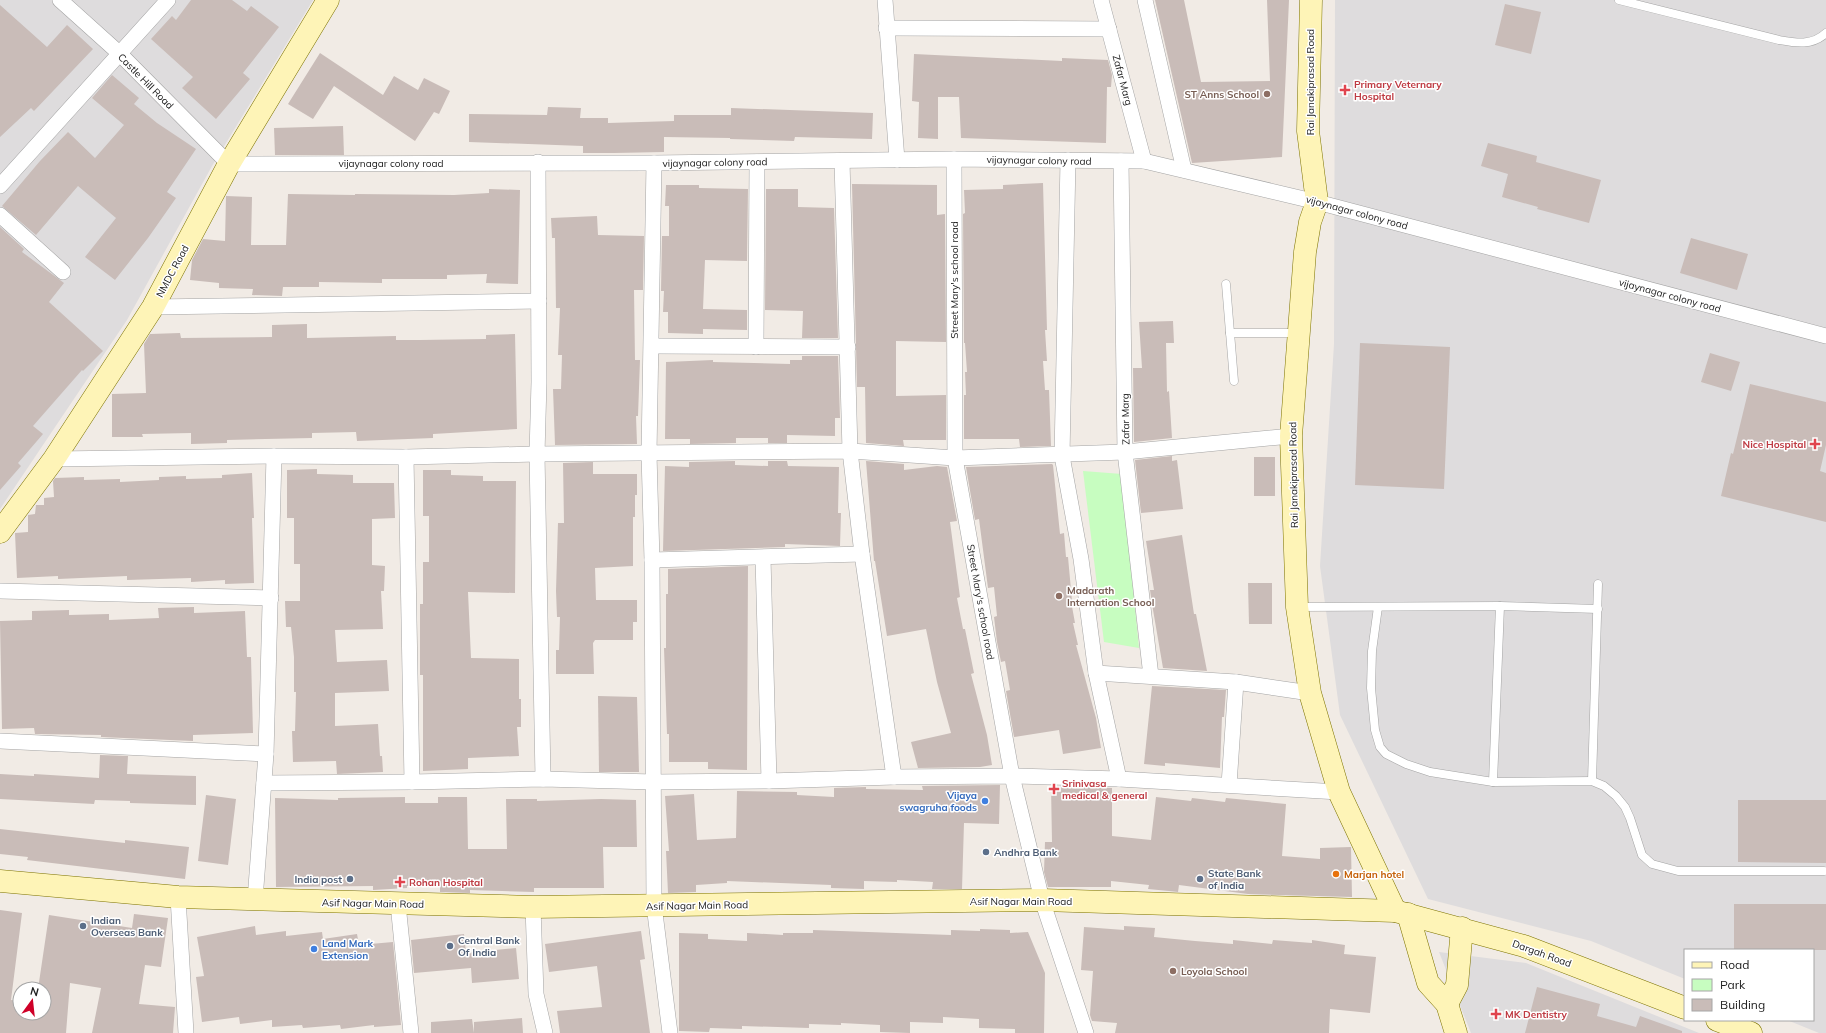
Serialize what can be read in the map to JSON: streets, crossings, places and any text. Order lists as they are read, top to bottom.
{
  "streets": {
    "street": [
      "Zafar Marg",
      "Castle Hill Road",
      "Rai Janakiprasad Road",
      "vijaynagar colony road",
      "NMDC Road",
      "Street Mary's school road",
      "Asif Nagar Main Road",
      "Dargah Road"
    ]
  },
  "crossings": [
    ["Zafar Marg", "vijaynagar colony road"],
    ["Castle Hill Road", "vijaynagar colony road"],
    ["Castle Hill Road", "NMDC Road"],
    ["Rai Janakiprasad Road", "vijaynagar colony road"],
    ["Rai Janakiprasad Road", "Asif Nagar Main Road"],
    ["Rai Janakiprasad Road", "Dargah Road"],
    ["vijaynagar colony road", "NMDC Road"],
    ["vijaynagar colony road", "Street Mary's school road"],
    ["Street Mary's school road", "Asif Nagar Main Road"],
    ["Asif Nagar Main Road", "Dargah Road"]
  ],
  "places": {
    "health": [
      "Primary Veternary Hospital",
      "Nice Hospital",
      "Srinivasa medical & general",
      "Rohan Hospital",
      "MK Dentistry"
    ],
    "other": [
      "ST Anns School",
      "Madarath Internation School",
      "Vijaya swagruha foods",
      "Andhra Bank",
      "Marjan hotel",
      "India post",
      "State Bank of India",
      "Indian Overseas Bank",
      "Central Bank Of India",
      "Land Mark Extension",
      "Loyola School"
    ]
  },
  "legend": ["Road", "Park", "Building"],
  "north": "top"
}
